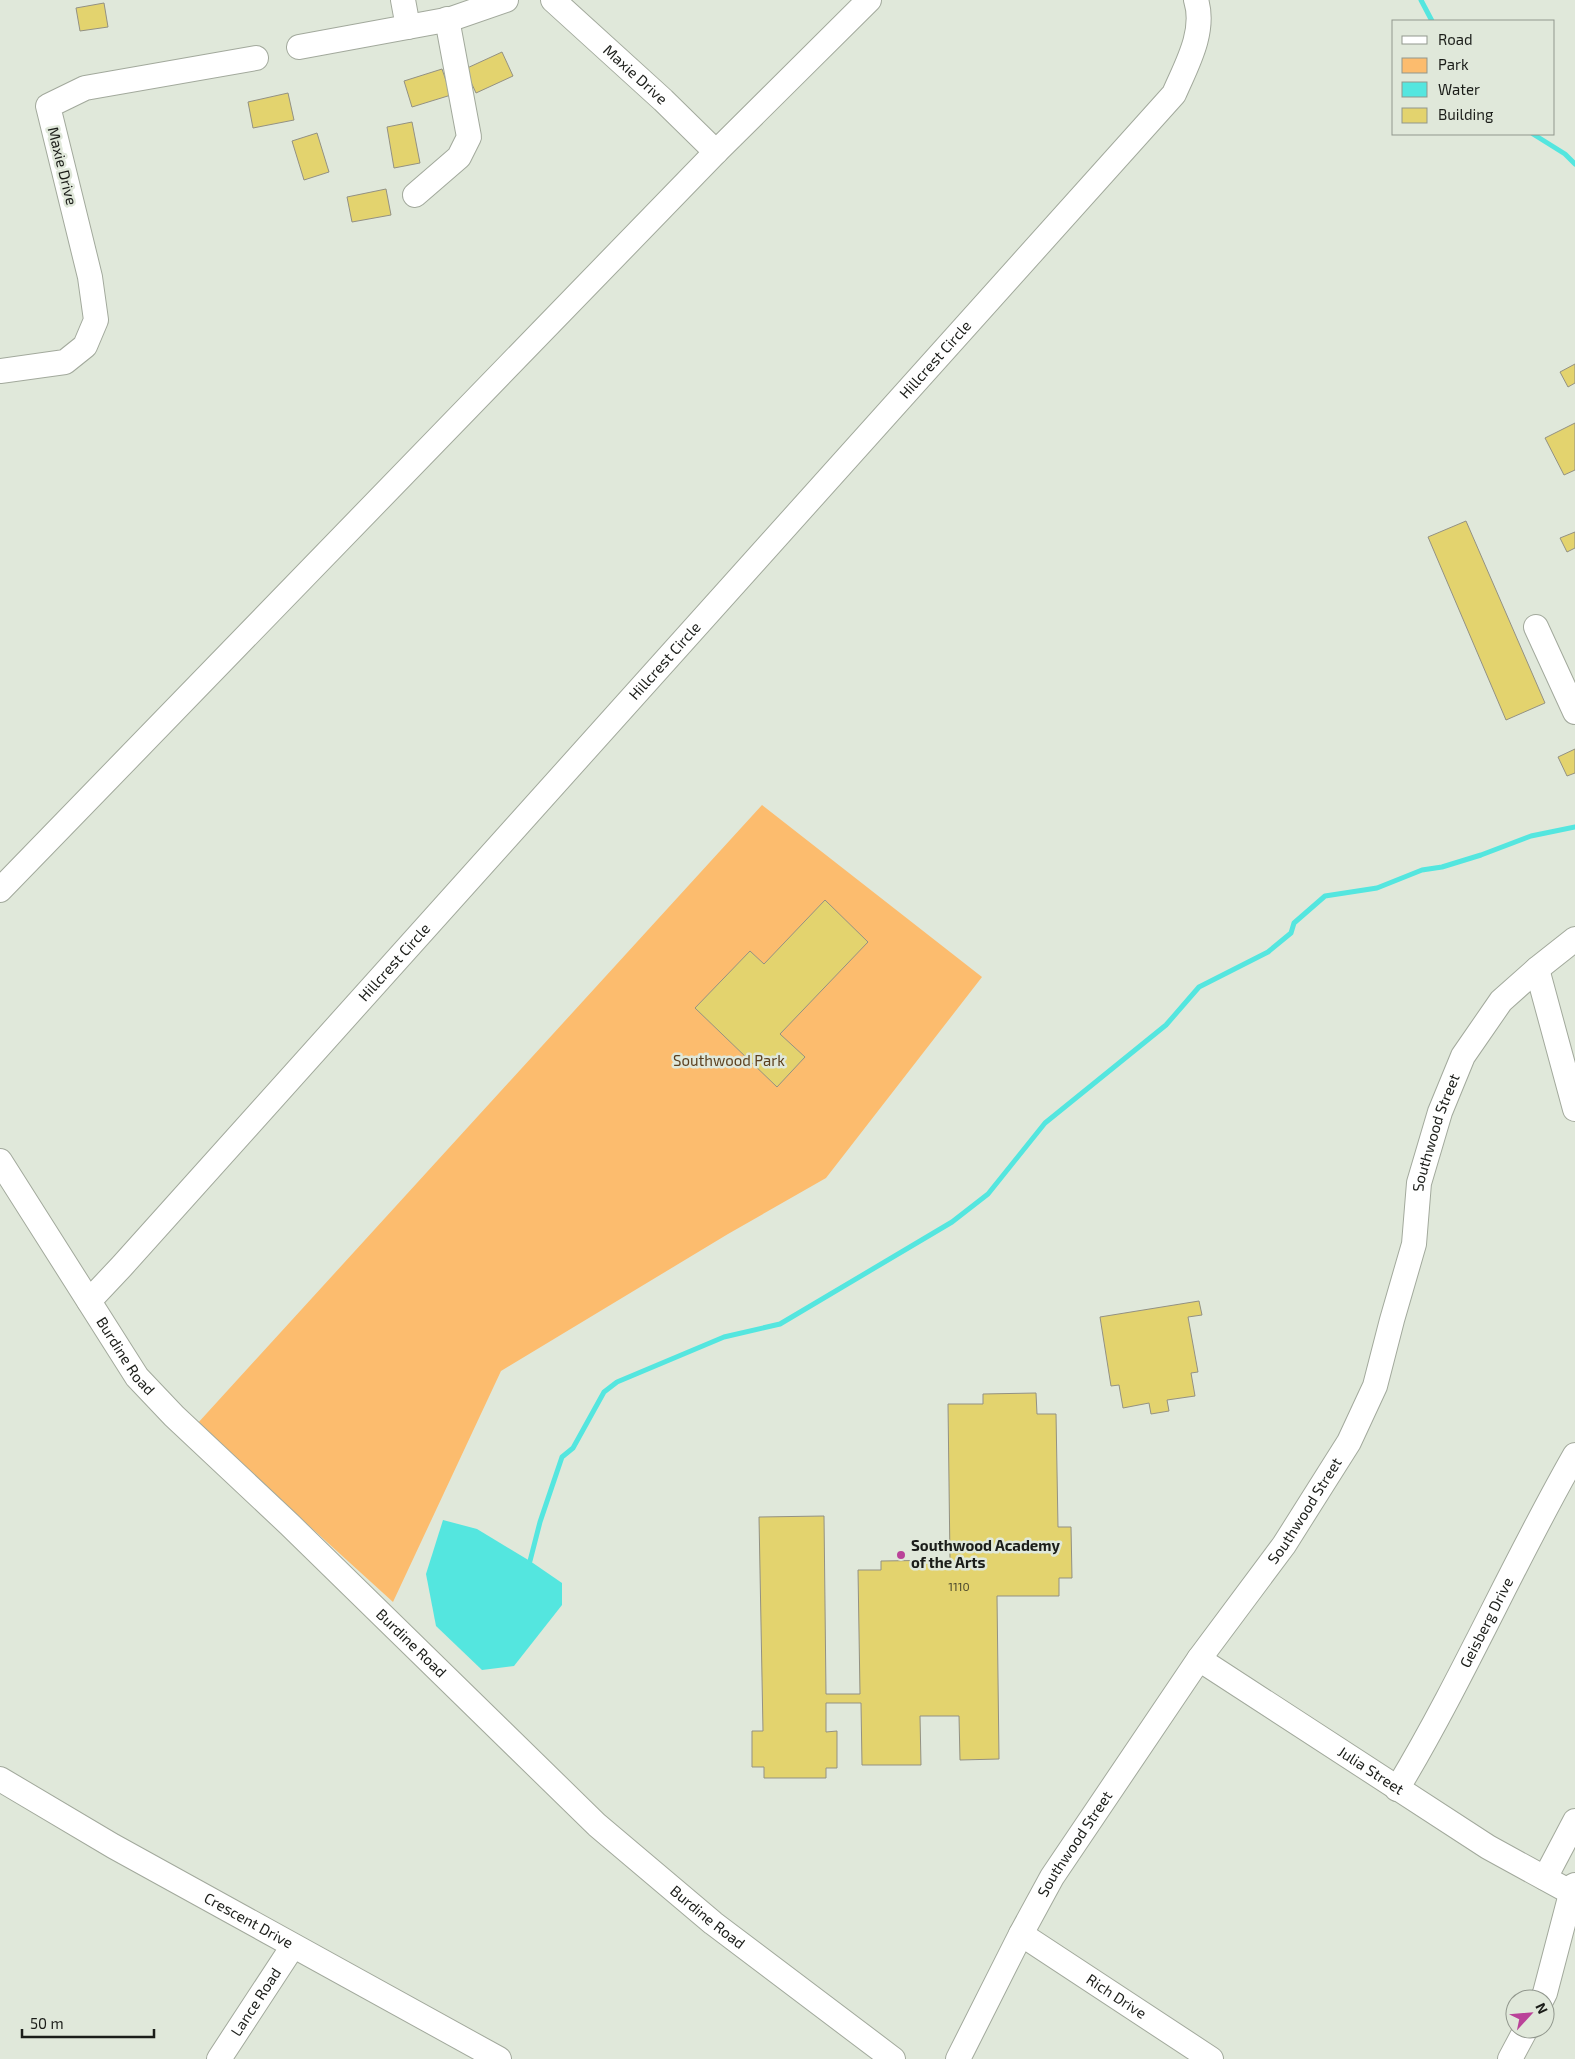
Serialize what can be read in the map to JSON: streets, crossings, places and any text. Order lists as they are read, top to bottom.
{
  "streets": {
    "street": [
      "Maxie Drive",
      "Hillcrest Circle",
      "Southwood Street",
      "Burdine Road",
      "Geisberg Drive",
      "Julia Street",
      "Crescent Drive",
      "Rich Drive",
      "Lance Road"
    ]
  },
  "crossings": [
    ["Hillcrest Circle", "Burdine Road"],
    ["Southwood Street", "Julia Street"],
    ["Southwood Street", "Rich Drive"],
    ["Geisberg Drive", "Julia Street"],
    ["Crescent Drive", "Lance Road"]
  ],
  "parks": ["Southwood Park"],
  "places": ["Southwood Academy of the Arts"],
  "house_numbers": ["1110"],
  "legend": [
    "Road",
    "Park",
    "Water",
    "Building"
  ],
  "scale_bar": "50 m",
  "north": "top right"
}
